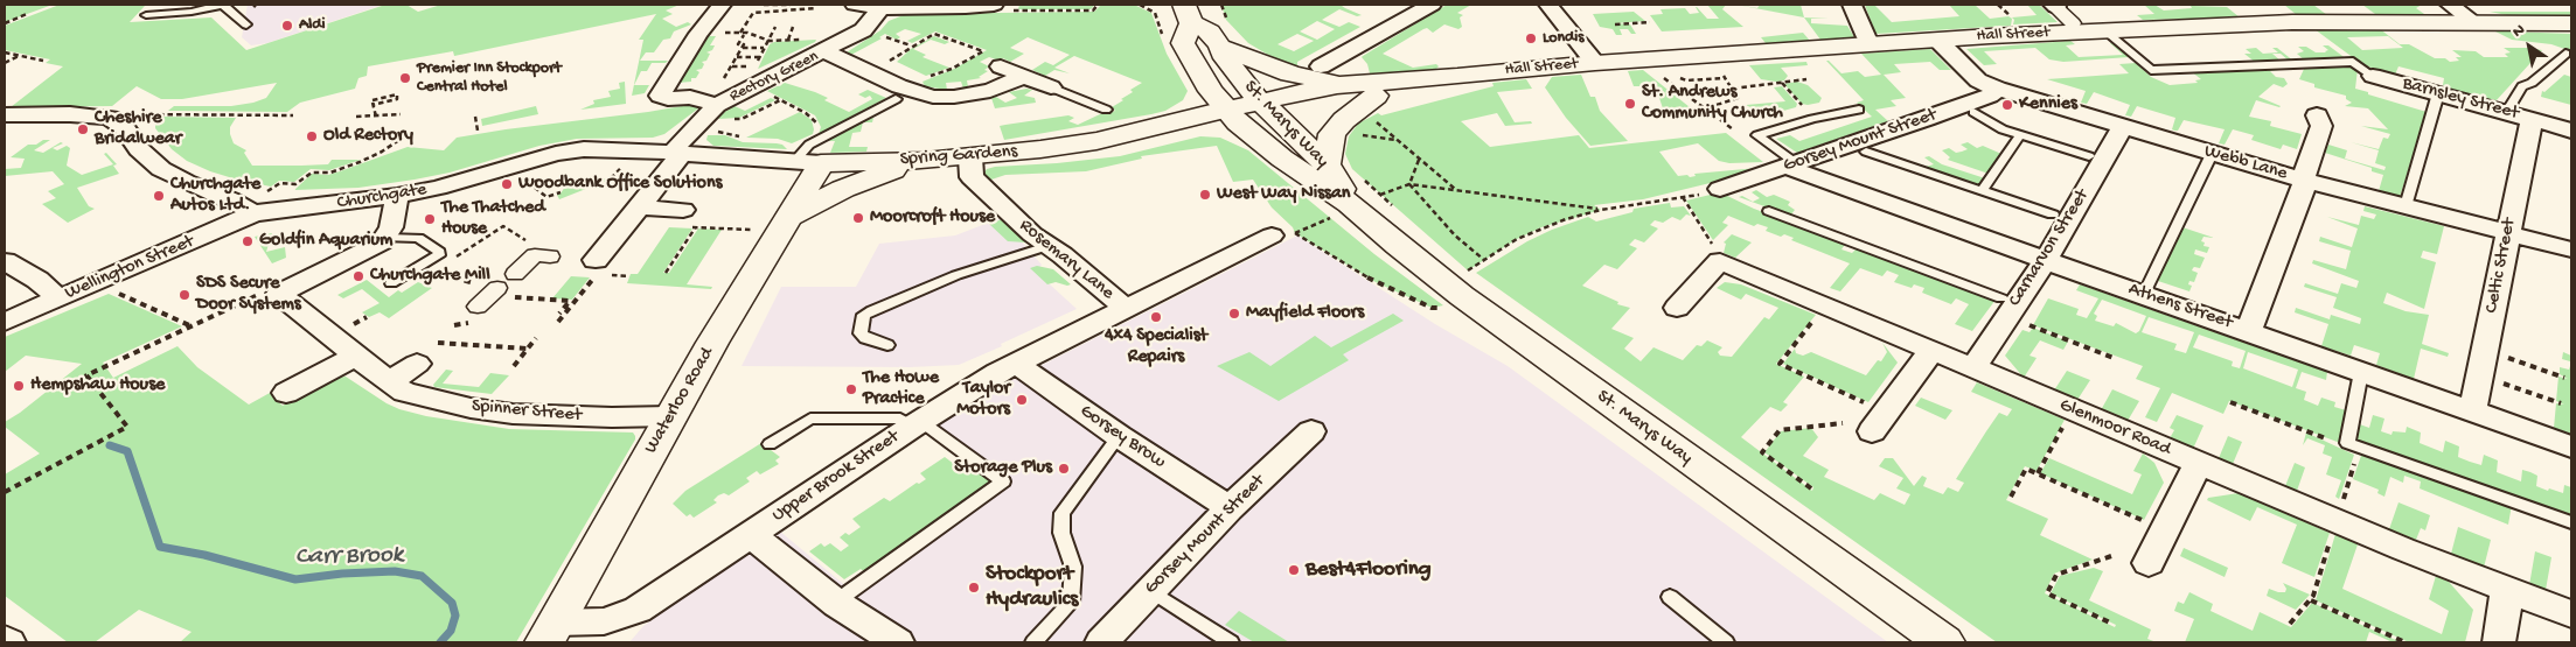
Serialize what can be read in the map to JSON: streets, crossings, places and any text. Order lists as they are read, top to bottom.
{
  "streets": {
    "main road": [
      "Hall Street",
      "St. Marys Way",
      "Spring Gardens",
      "Waterloo Road"
    ],
    "street": [
      "Rectory Green",
      "Barnsley Street",
      "Gorsey Mount Street",
      "Webb Lane",
      "Churchgate",
      "Carnarvon Street",
      "Rosemary Lane",
      "Celtic Street",
      "Wellington Street",
      "Athens Street",
      "Spinner Street",
      "Glenmoor Road",
      "Gorsey Brow",
      "Upper Brook Street"
    ]
  },
  "crossings": [
    ["Hall Street", "Barnsley Street"],
    ["Hall Street", "St. Marys Way"],
    ["Hall Street", "Spring Gardens"],
    ["Hall Street", "Webb Lane"],
    ["Rectory Green", "Churchgate"],
    ["Barnsley Street", "Celtic Street"],
    ["St. Marys Way", "Spring Gardens"],
    ["Gorsey Mount Street", "Webb Lane"],
    ["Gorsey Mount Street", "Athens Street"],
    ["Gorsey Mount Street", "Gorsey Brow"],
    ["Spring Gardens", "Churchgate"],
    ["Spring Gardens", "Rosemary Lane"],
    ["Spring Gardens", "Waterloo Road"],
    ["Webb Lane", "Carnarvon Street"],
    ["Webb Lane", "Celtic Street"],
    ["Churchgate", "Wellington Street"],
    ["Churchgate", "Waterloo Road"],
    ["Carnarvon Street", "Athens Street"],
    ["Carnarvon Street", "Glenmoor Road"],
    ["Rosemary Lane", "Upper Brook Street"],
    ["Celtic Street", "Athens Street"],
    ["Waterloo Road", "Spinner Street"],
    ["Waterloo Road", "Upper Brook Street"],
    ["Gorsey Brow", "Upper Brook Street"]
  ],
  "water": ["Carr Brook"],
  "places": [
    "Aldi",
    "Londis",
    "Premier Inn Stockport Central Hotel",
    "St. Andrews Community Church",
    "Kennies",
    "Cheshire Bridalwear",
    "Old Rectory",
    "Woodbank Office Solutions",
    "West Way Nissan",
    "Churchgate Autos Ltd.",
    "Moorcroft House",
    "The Thatched House",
    "Goldfin Aquarium",
    "Churchgate Mill",
    "SDS Secure Door Systems",
    "Mayfield Floors",
    "4x4 Specialist Repairs",
    "Hempshaw House",
    "The Howe Practice",
    "Taylor Motors",
    "Storage Plus",
    "Best4Flooring",
    "Stockport Hydraulics"
  ],
  "north": "top left"
}
